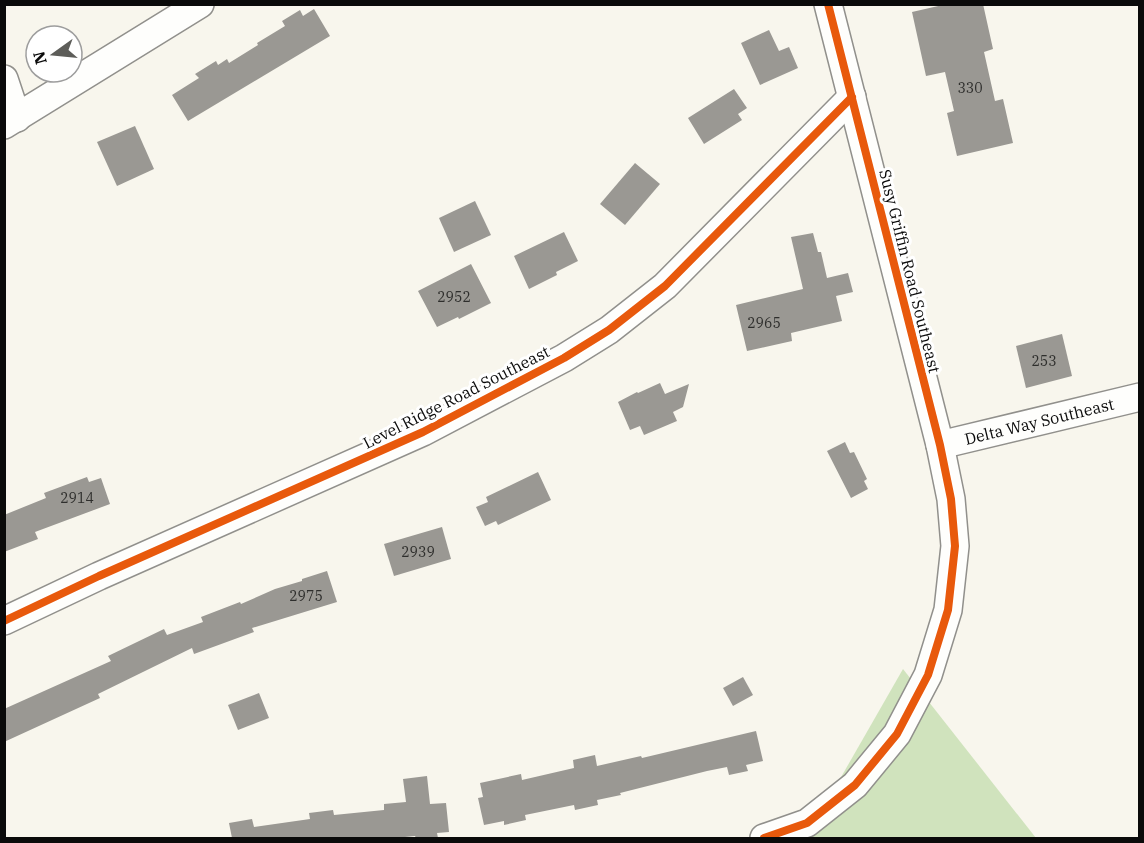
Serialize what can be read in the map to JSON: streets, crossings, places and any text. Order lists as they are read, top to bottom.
{
  "streets": {
    "street": ["Susy Griffin Road Southeast", "Level Ridge Road Southeast", "Delta Way Southeast"]
  },
  "crossings": [
    ["Susy Griffin Road Southeast", "Level Ridge Road Southeast"],
    ["Susy Griffin Road Southeast", "Delta Way Southeast"]
  ],
  "house_numbers": [
    "330",
    "2952",
    "2965",
    "253",
    "2914",
    "2939",
    "2975"
  ],
  "north": "left"
}
